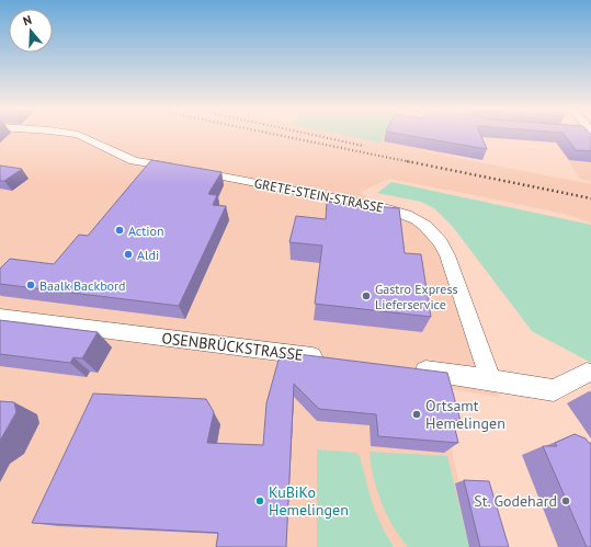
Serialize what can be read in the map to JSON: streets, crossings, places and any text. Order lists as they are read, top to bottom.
{
  "streets": {
    "street": ["GRETE-STEIN-STRASSE", "OSENBRÜCKSTRASSE"]
  },
  "places": [
    "Action",
    "Aldi",
    "Baalk Backbord",
    "Gastro Express Lieferservice",
    "Ortsamt Hemelingen",
    "KuBiKo Hemelingen",
    "St. Godehard"
  ],
  "north": "top"
}
